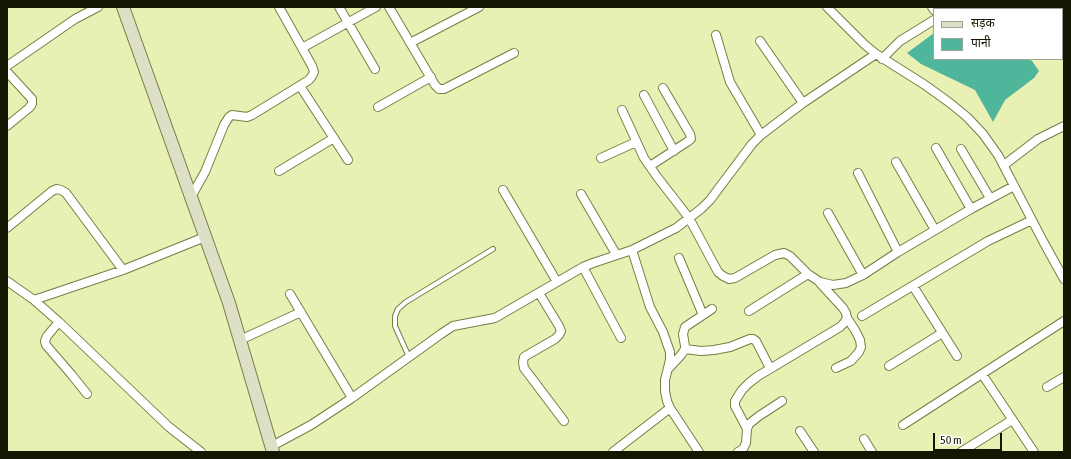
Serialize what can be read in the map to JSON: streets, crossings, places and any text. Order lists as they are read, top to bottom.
{
  "legend": ["सड़क", "पानी"],
  "scale_bar": "50 m"
}
